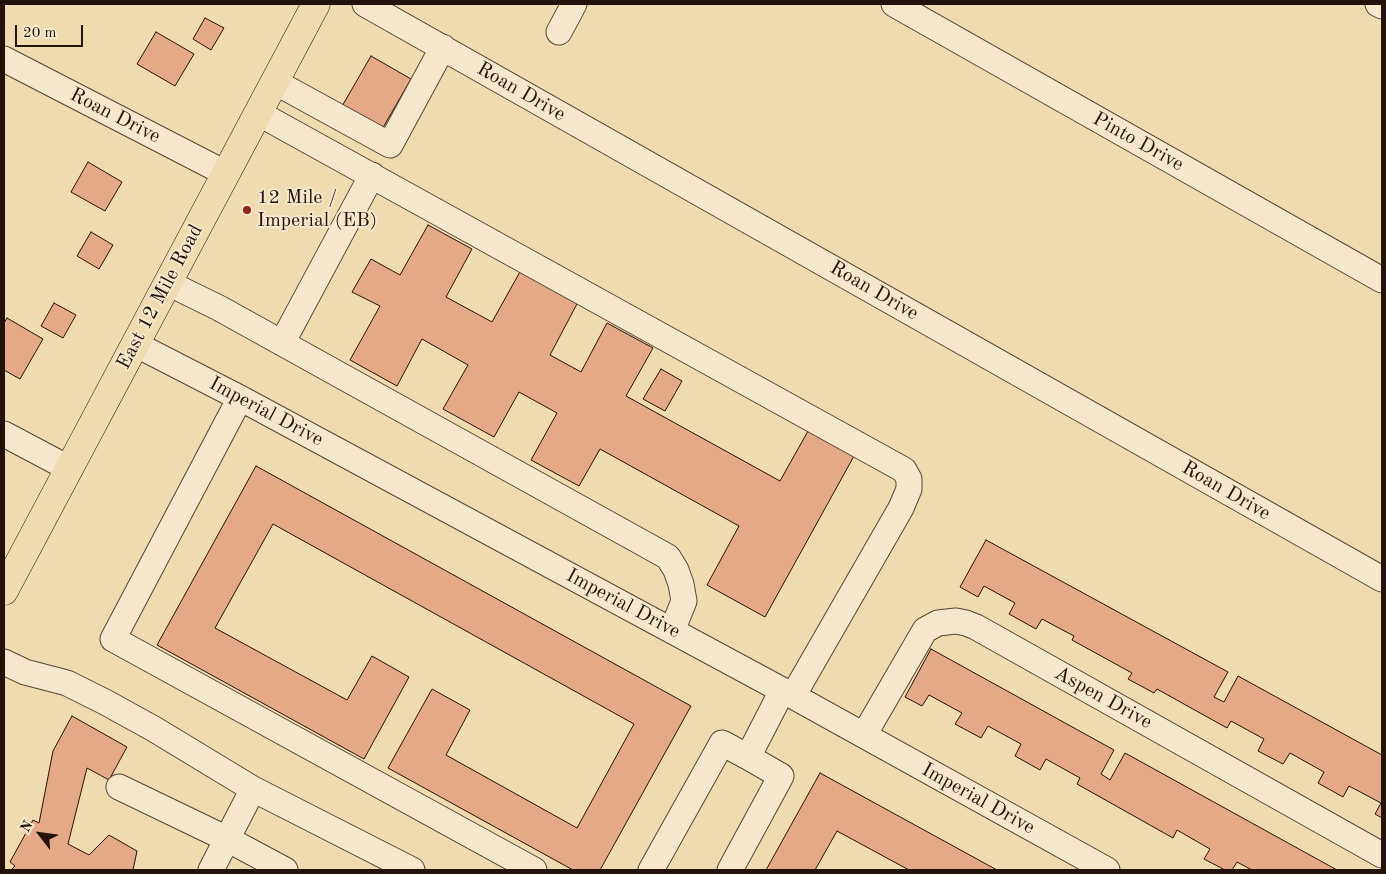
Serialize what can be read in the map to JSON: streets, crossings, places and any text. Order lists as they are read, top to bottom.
{
  "streets": {
    "main road": ["East 12 Mile Road"],
    "street": [
      "Roan Drive",
      "Pinto Drive",
      "Imperial Drive",
      "Aspen Drive"
    ]
  },
  "crossings": [
    ["Roan Drive", "East 12 Mile Road"],
    ["East 12 Mile Road", "Imperial Drive"],
    ["Imperial Drive", "Aspen Drive"]
  ],
  "places": ["12 Mile / Imperial (EB)"],
  "scale_bar": "20 m",
  "north": "top left"
}
